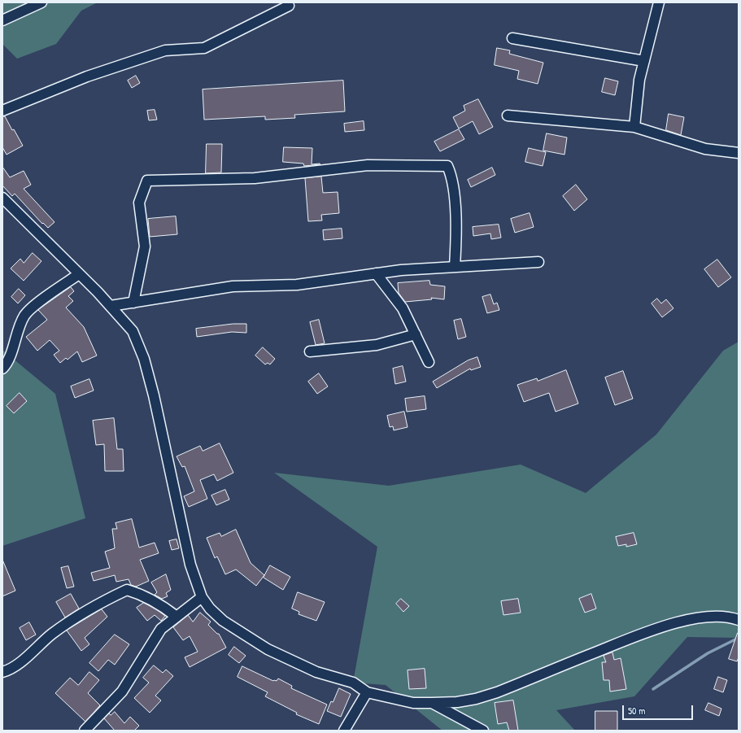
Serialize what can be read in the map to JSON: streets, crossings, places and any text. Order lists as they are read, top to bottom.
{
  "scale_bar": "50 m"
}
